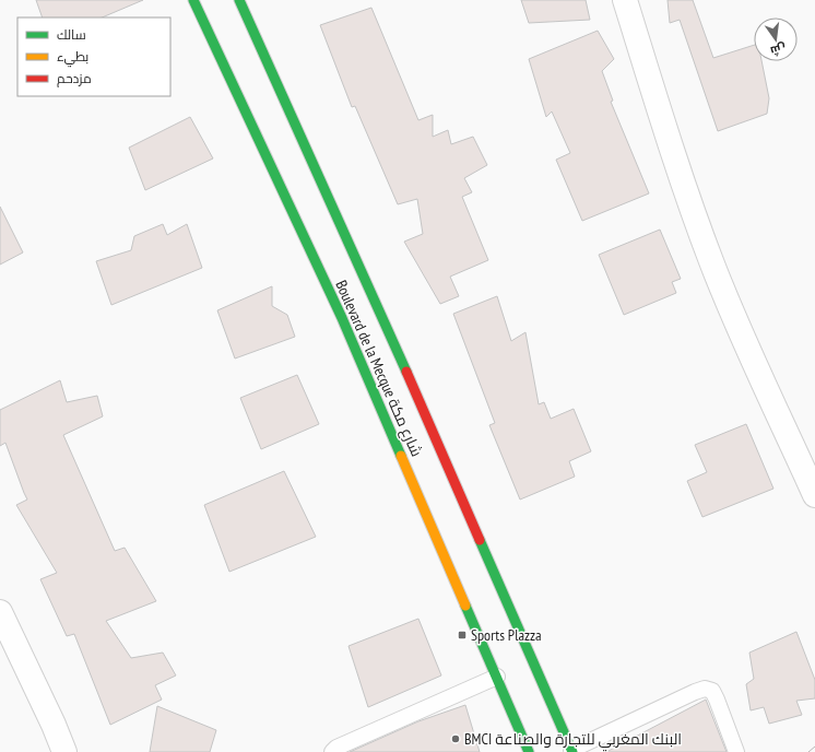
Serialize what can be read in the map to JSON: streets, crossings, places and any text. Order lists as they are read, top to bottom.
{
  "streets": {
    "main road": ["Boulevard de la Mecque شارع مكة"]
  },
  "places": {
    "transit": ["Sports Plazza"],
    "other": ["BMCI البنك المغربي للتجارة والصناعة"]
  },
  "legend": ["سالك", "بطيء", "مزدحم"],
  "north": "bottom"
}
